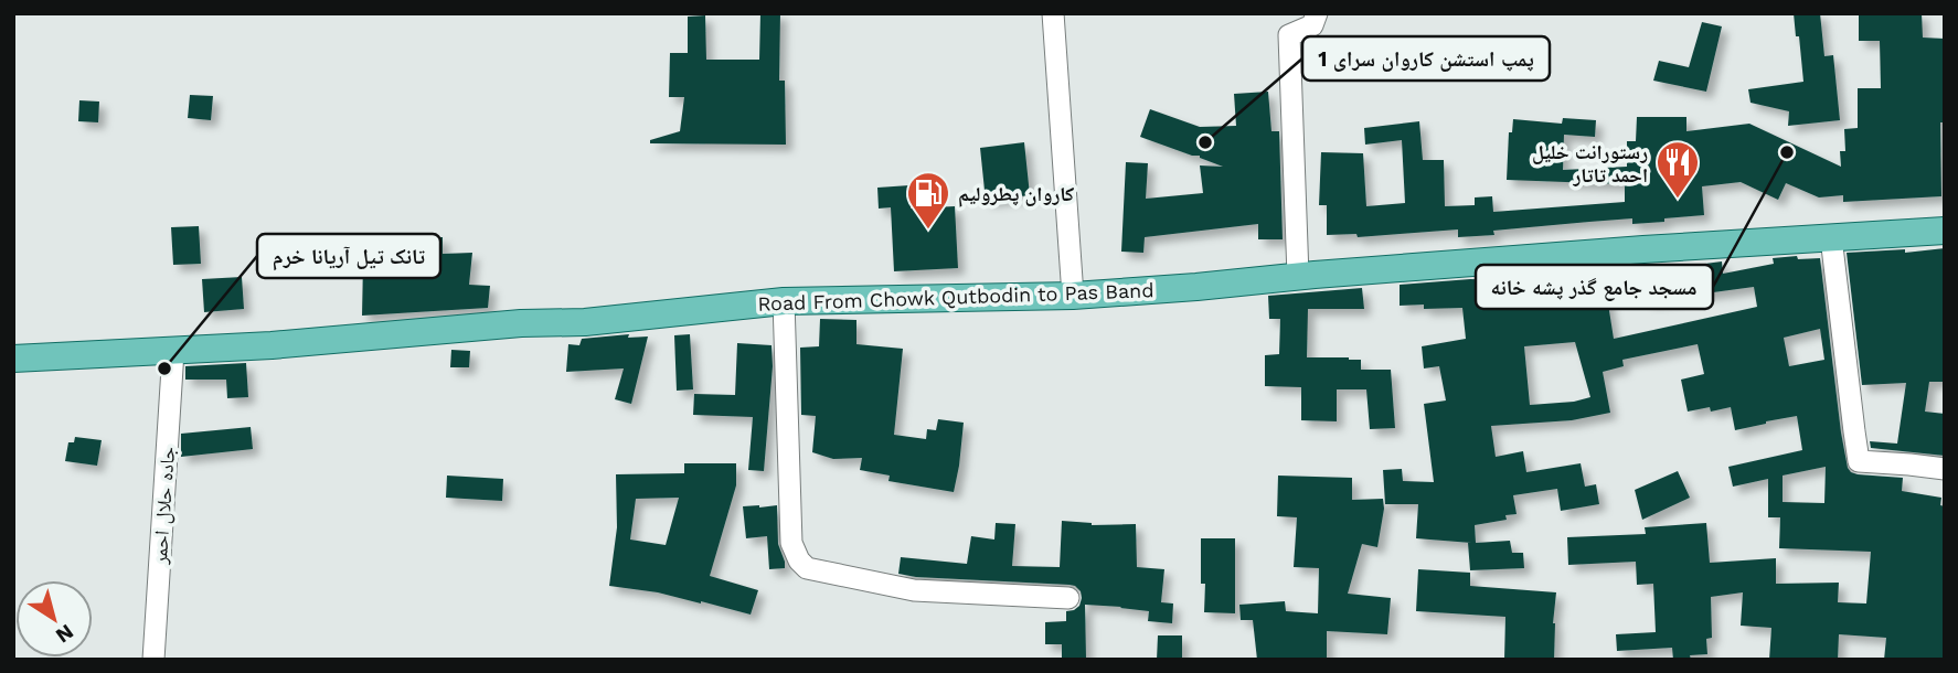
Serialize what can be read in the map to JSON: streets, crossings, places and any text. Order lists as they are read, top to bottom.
{
  "streets": {
    "main road": ["Road From Chowk Qutbodin to Pas Band"],
    "street": ["جاده حلال احمر"]
  },
  "crossings": [
    ["Road From Chowk Qutbodin to Pas Band", "جاده حلال احمر"]
  ],
  "places": {
    "other": ["پمپ استشن کاروان سرای 1", "مسجد جامع گذر پشه خانه", "تانک تیل آریانا خرم"],
    "restaurant": ["رستورانت خلیل احمد تاتار"],
    "fuel station": ["کاروان پطرولیم"]
  },
  "north": "bottom right"
}
